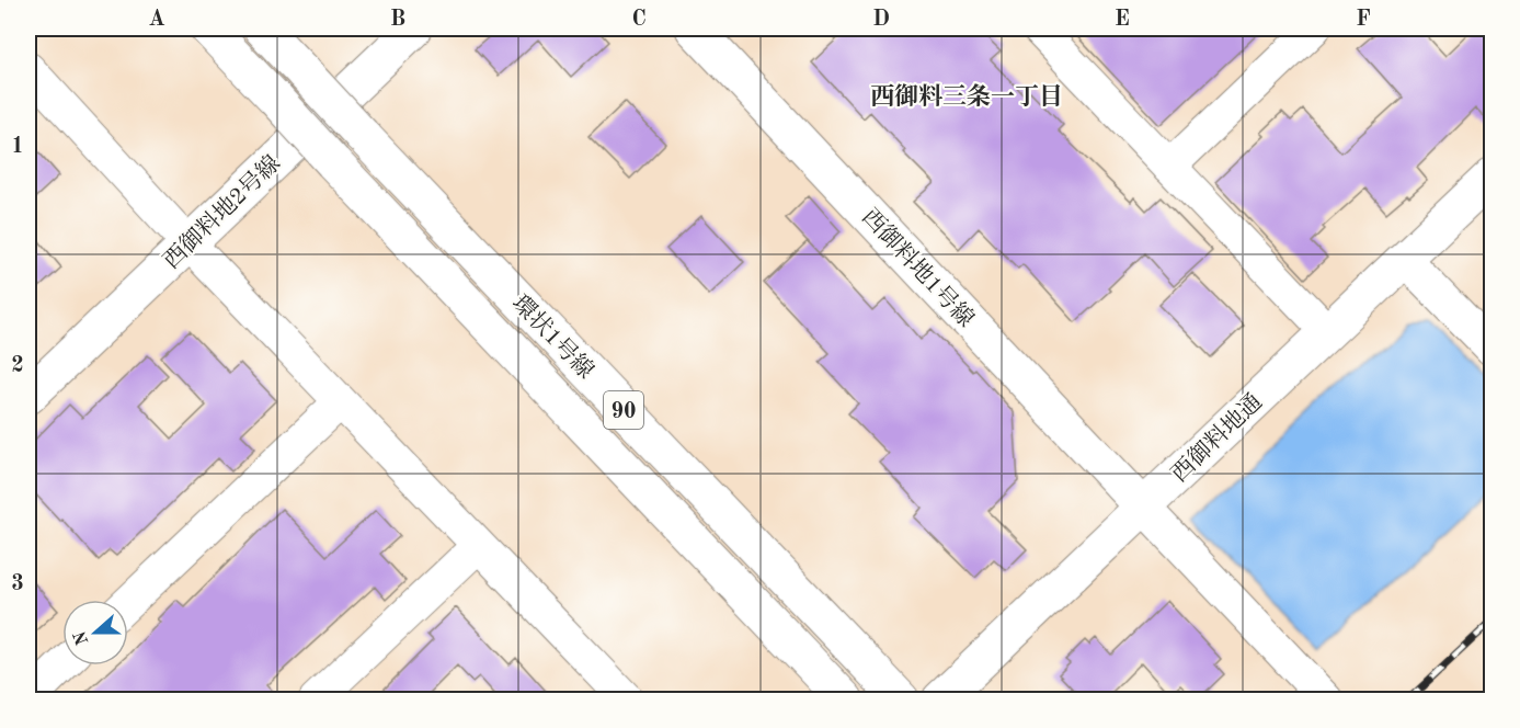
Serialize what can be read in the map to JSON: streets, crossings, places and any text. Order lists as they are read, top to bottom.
{
  "streets": {
    "street": [
      "西御料地2号線",
      "西御料地1号線",
      "環状1号線",
      "90",
      "西御料地通"
    ]
  },
  "crossings": [
    ["西御料地1号線", "西御料地通"]
  ],
  "districts": ["西御料三条一丁目"],
  "north": "left",
  "grid": {
    "columns": [
      "A",
      "B",
      "C",
      "D",
      "E",
      "F"
    ],
    "rows": ["1", "2", "3"]
  }
}
